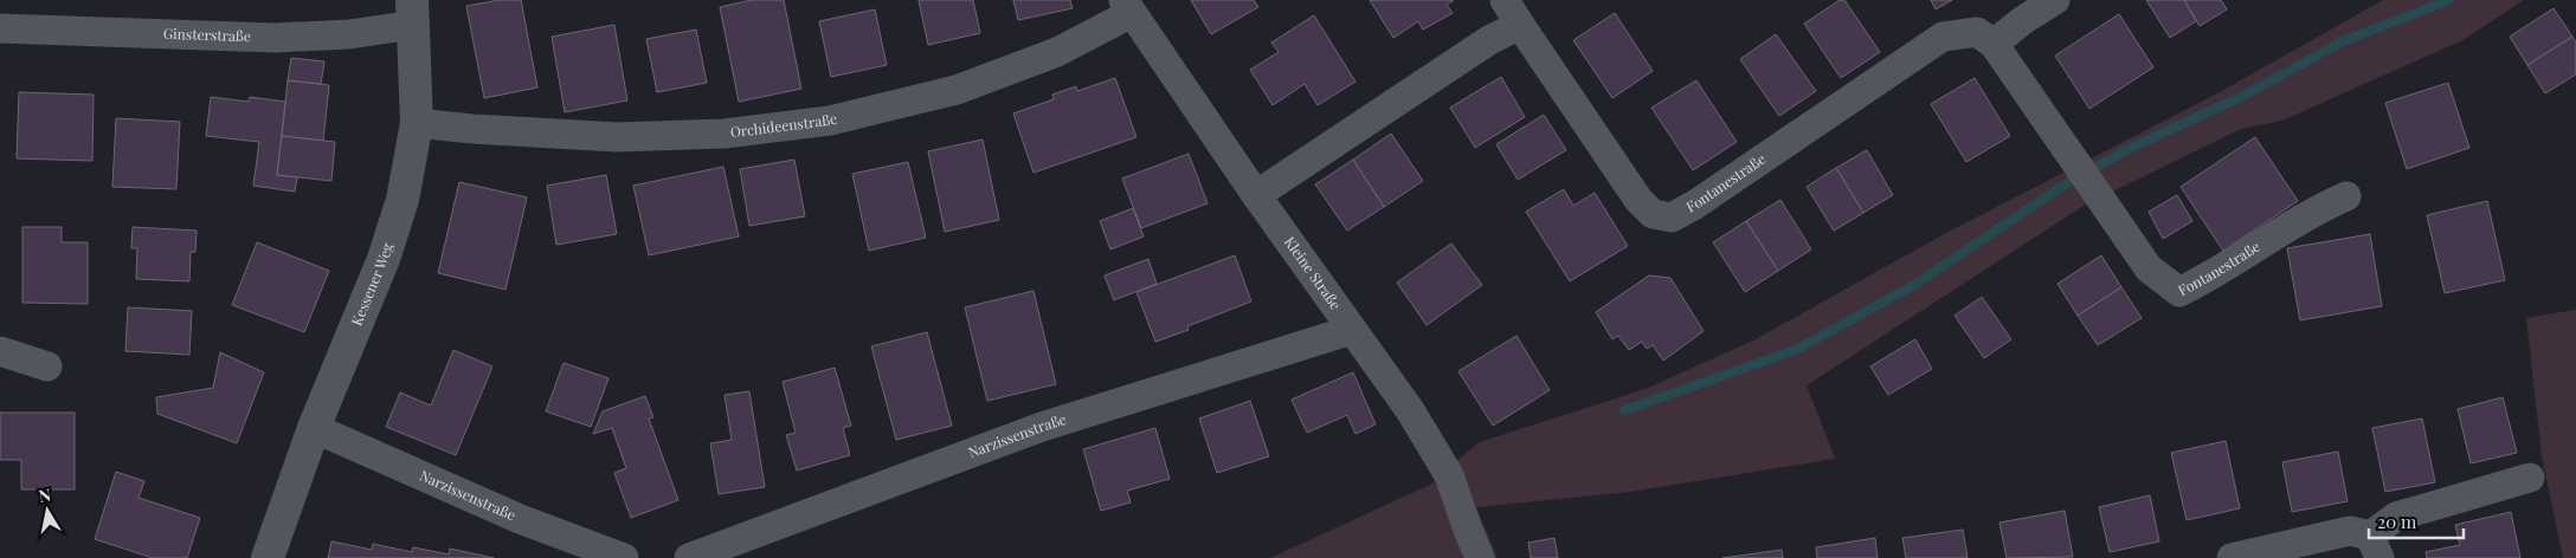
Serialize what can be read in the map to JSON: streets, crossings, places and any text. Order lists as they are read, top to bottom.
{
  "streets": {
    "street": [
      "Ginsterstraße",
      "Orchideenstraße",
      "Fontanestraße",
      "Kleine Straße",
      "Kessener Weg",
      "Narzissenstraße"
    ]
  },
  "crossings": [
    ["Ginsterstraße", "Kessener Weg"],
    ["Orchideenstraße", "Kleine Straße"],
    ["Orchideenstraße", "Kessener Weg"],
    ["Kleine Straße", "Narzissenstraße"],
    ["Kessener Weg", "Narzissenstraße"]
  ],
  "scale_bar": "20 m",
  "north": "top"
}
